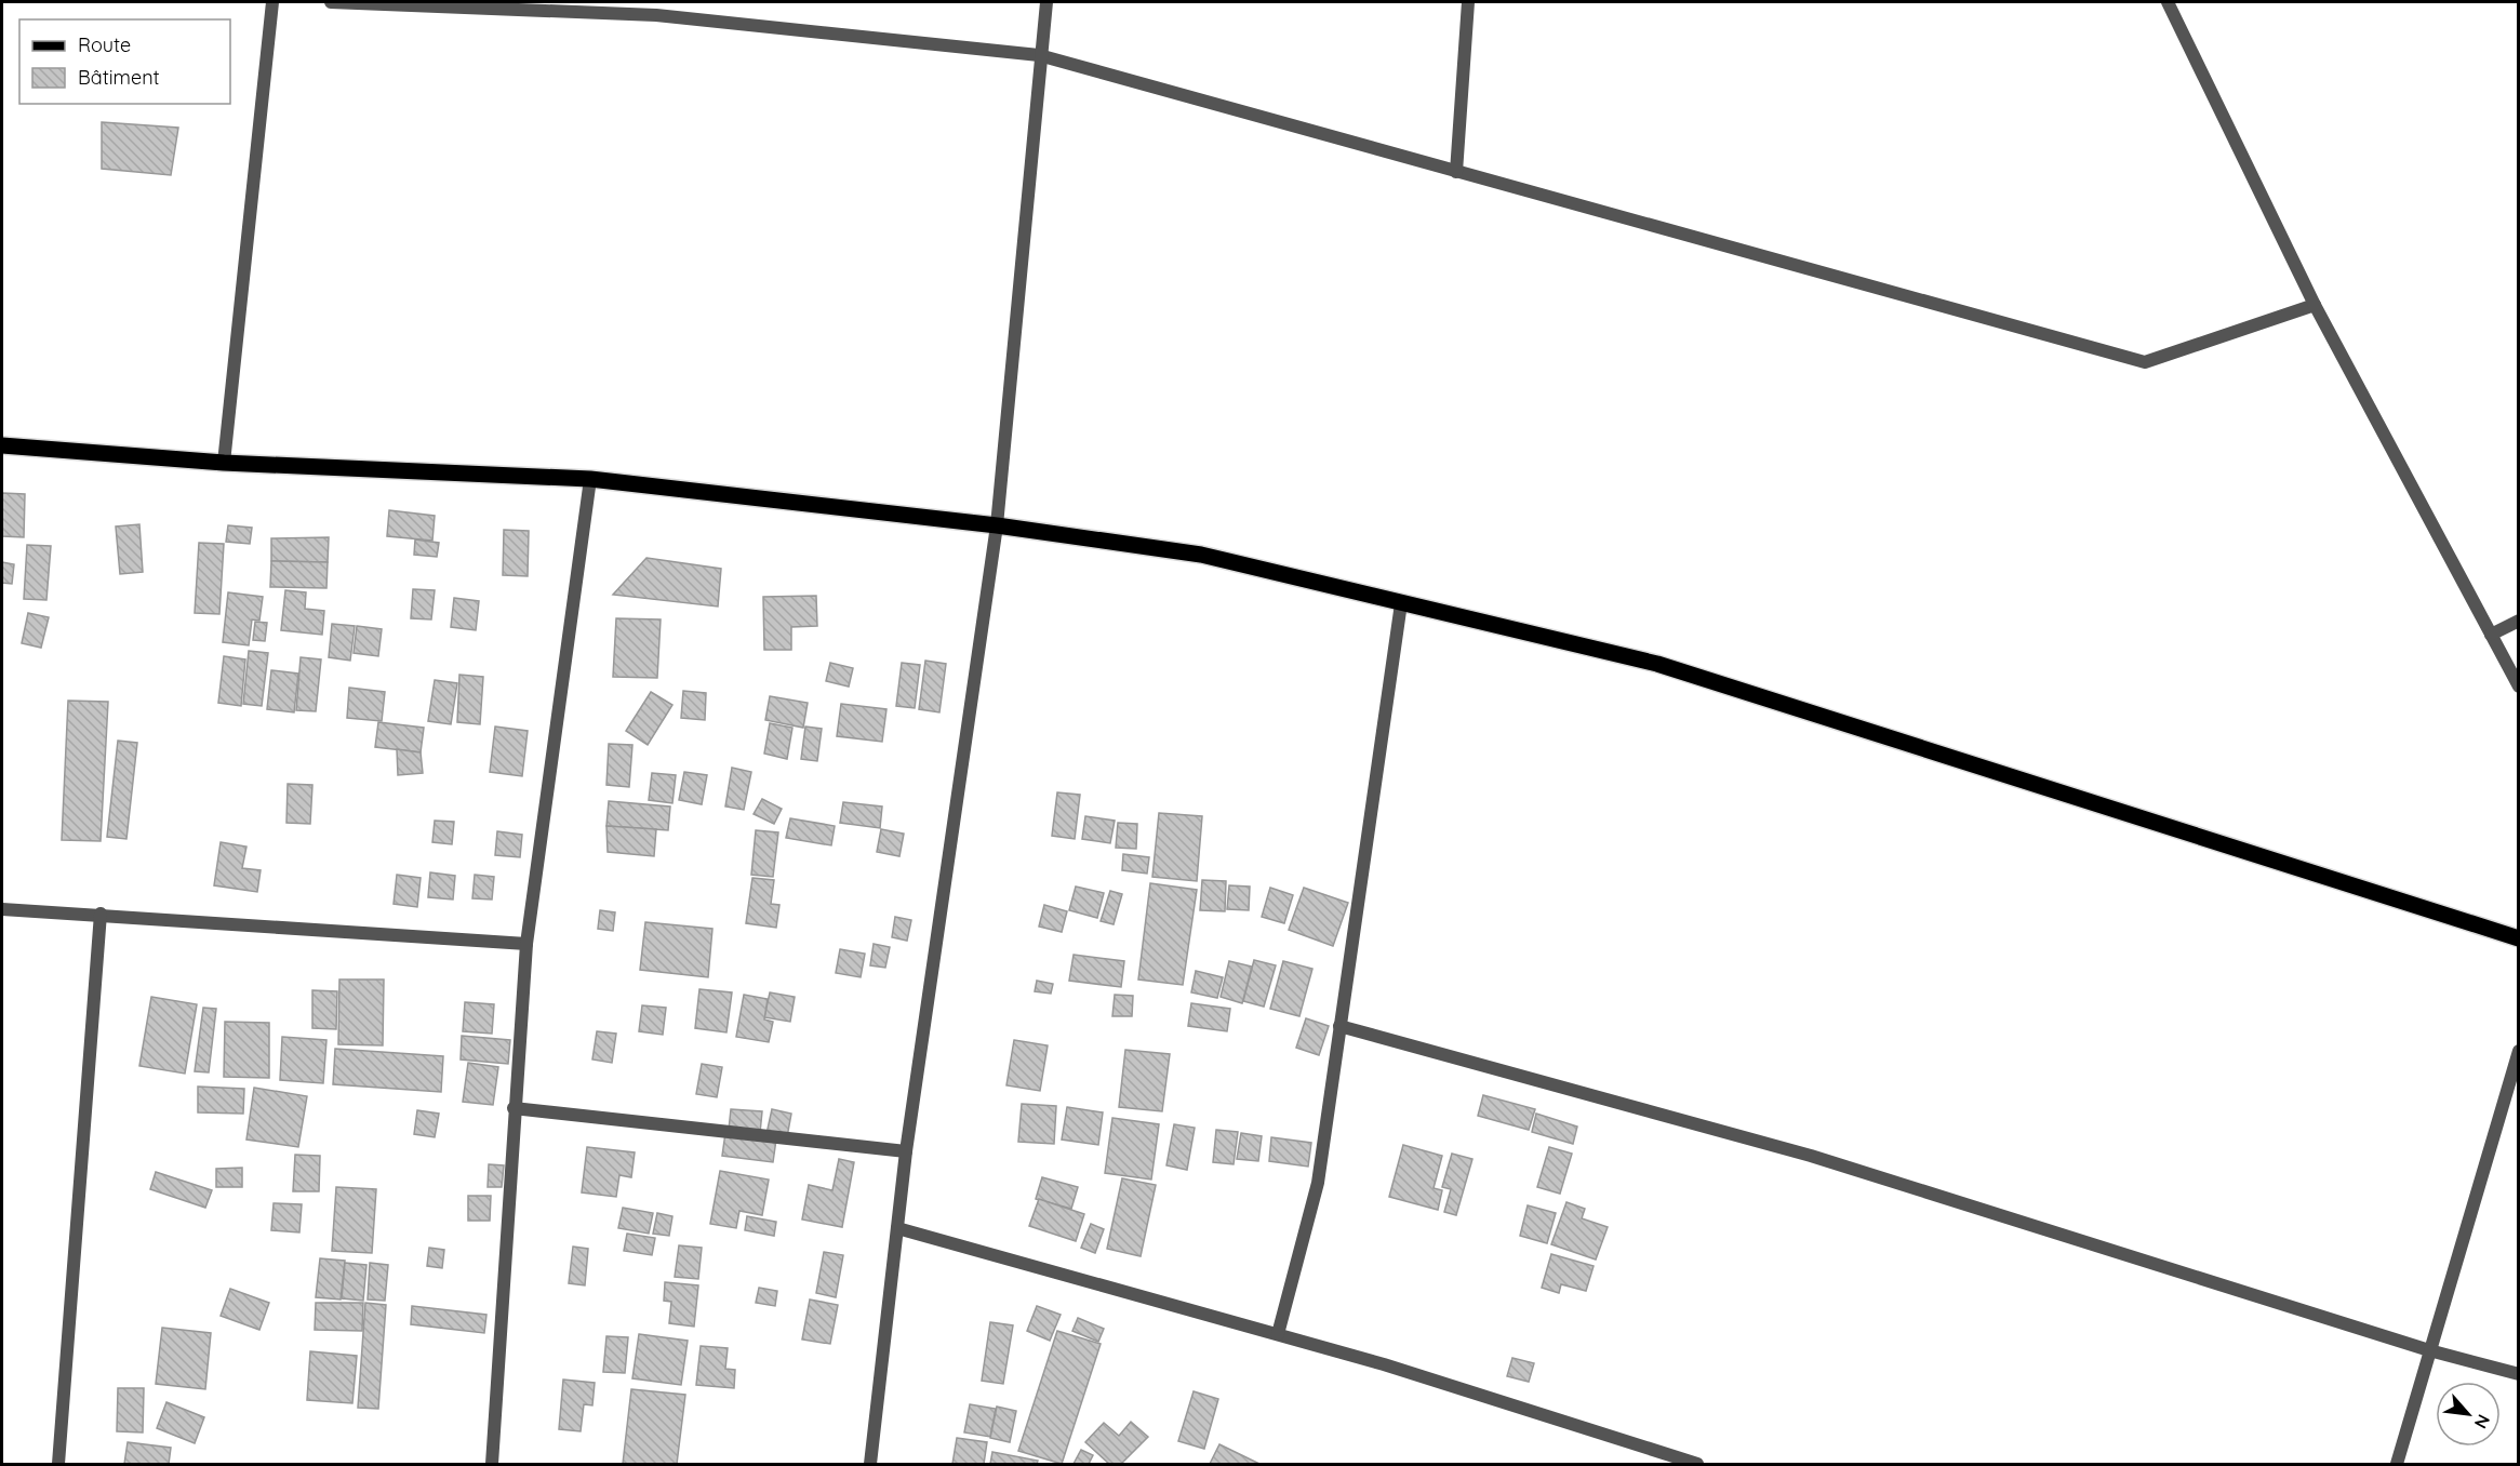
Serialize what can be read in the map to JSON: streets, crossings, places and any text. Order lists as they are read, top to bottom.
{
  "legend": ["Route", "Bâtiment"],
  "north": "bottom right"
}
